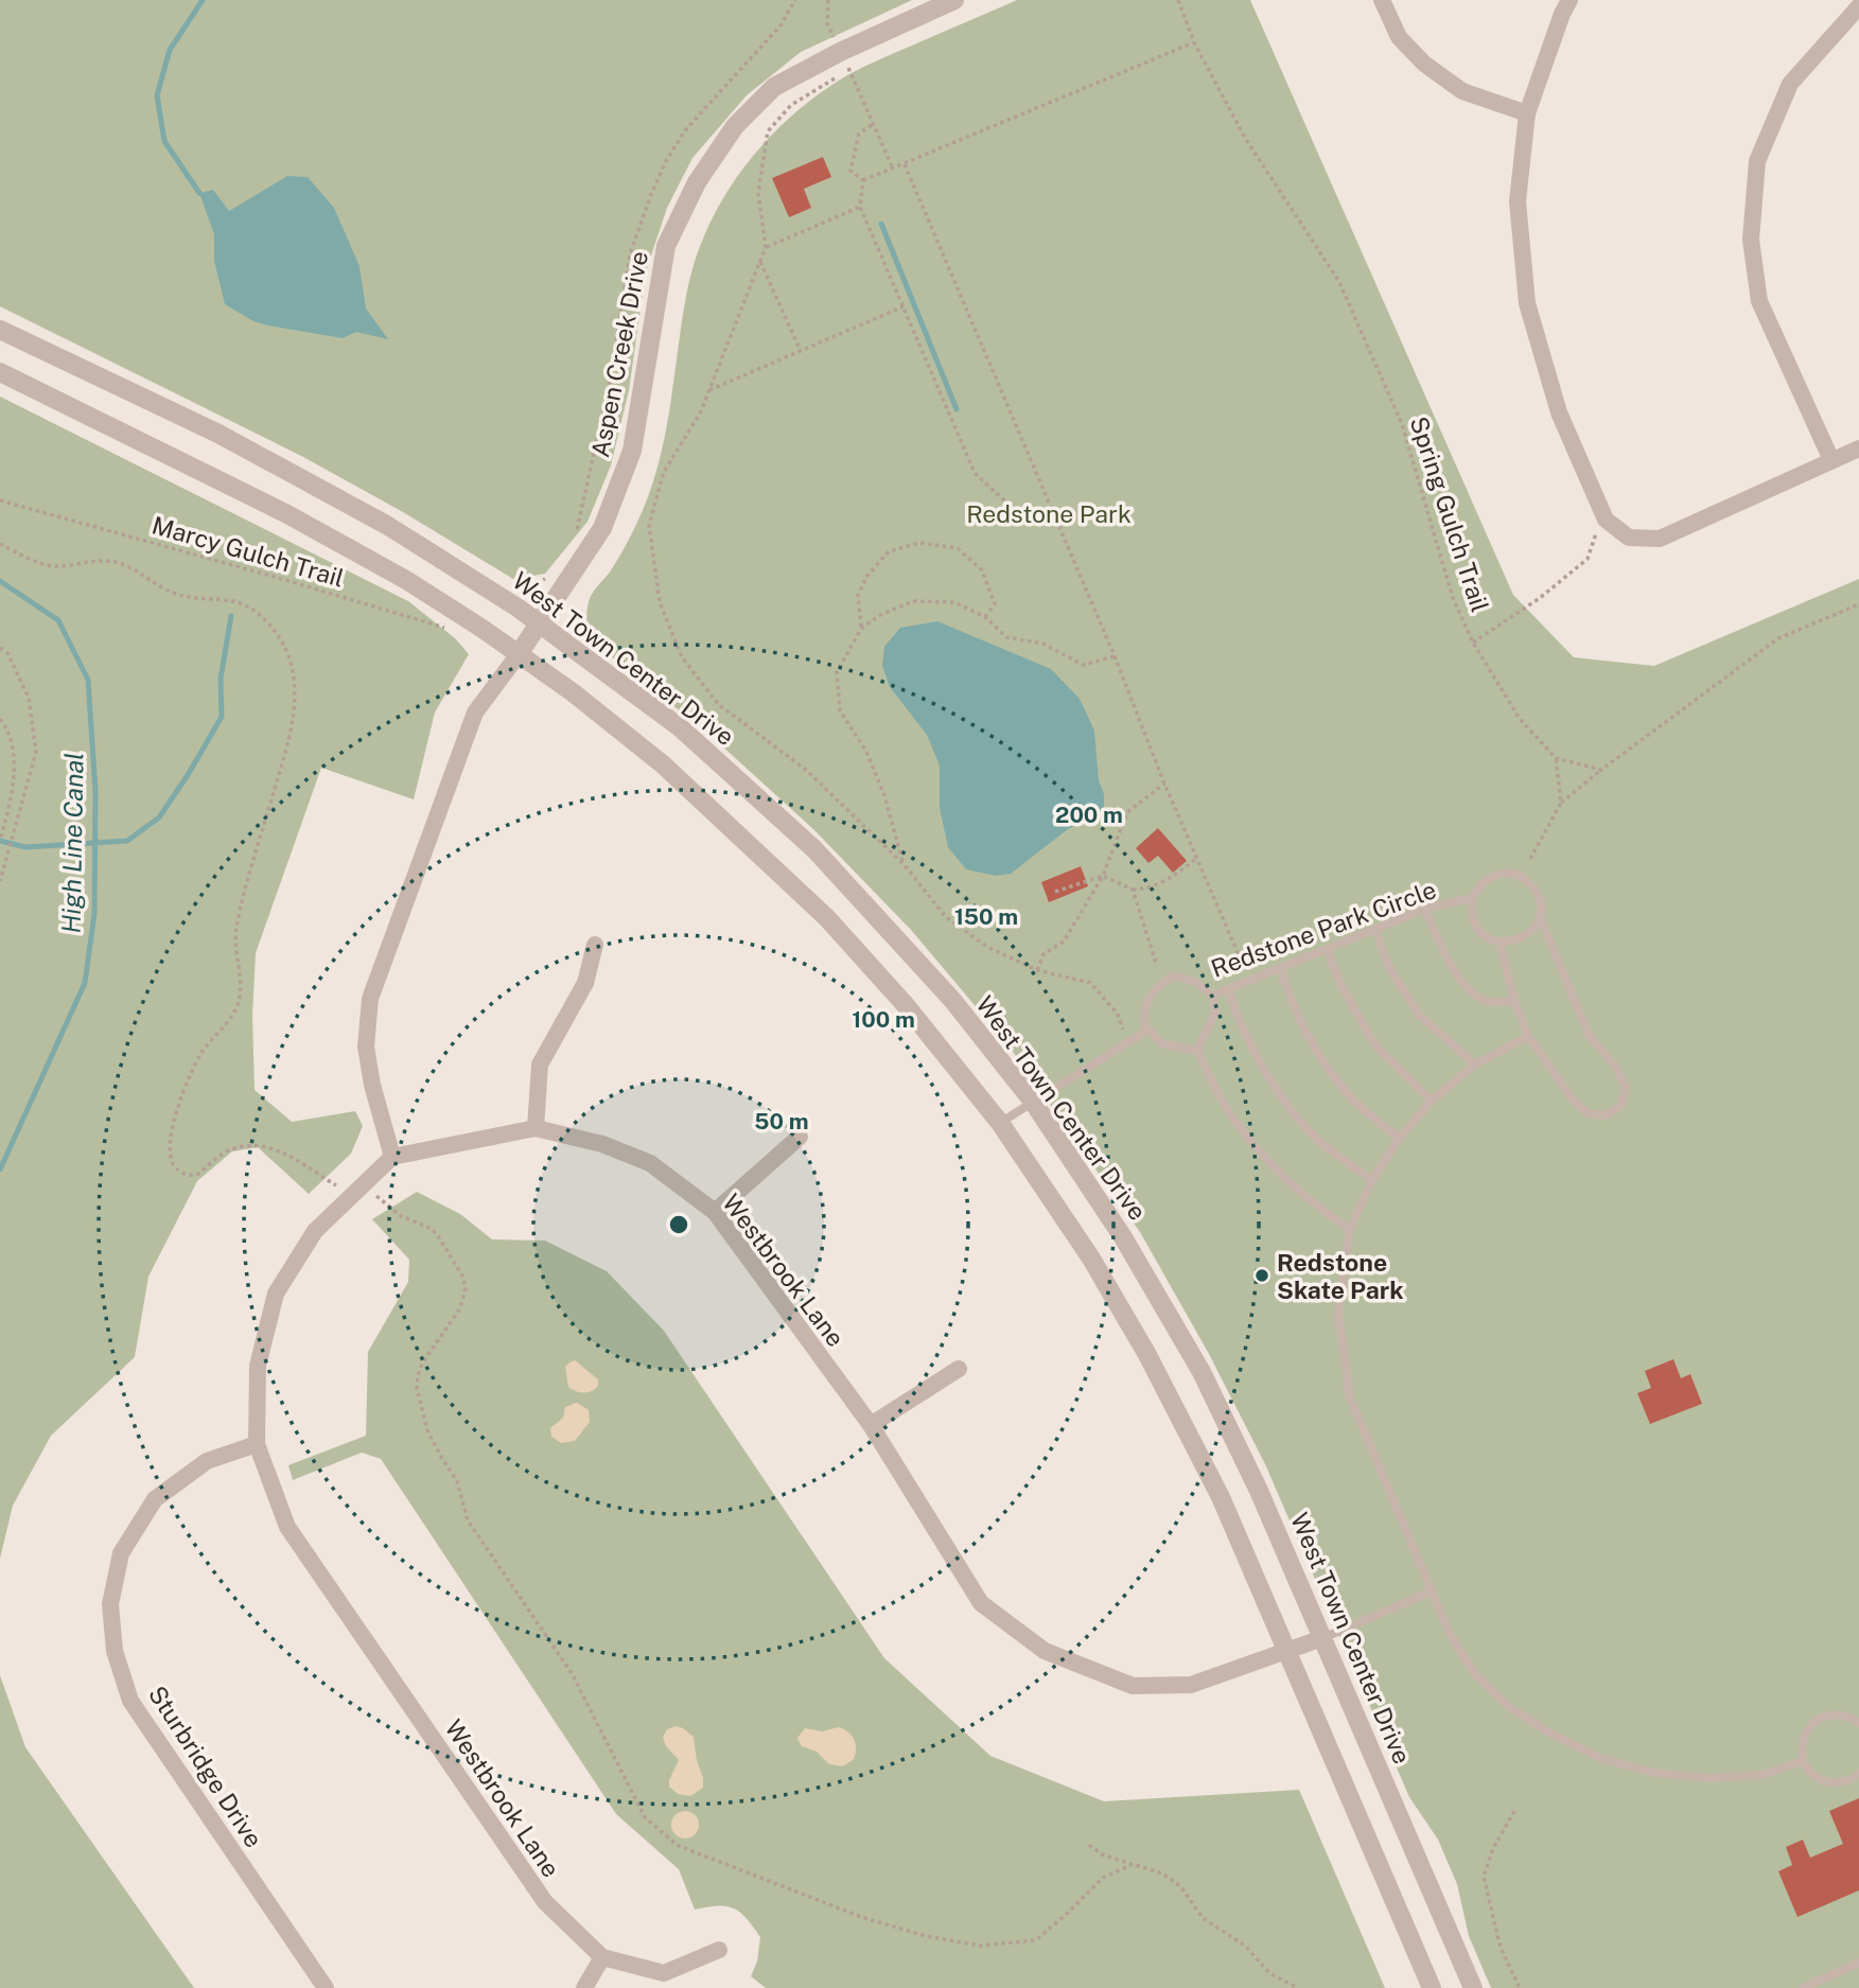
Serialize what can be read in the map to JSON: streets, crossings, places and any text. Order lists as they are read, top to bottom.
{
  "streets": {
    "street": [
      "Aspen Creek Drive",
      "West Town Center Drive",
      "Westbrook Lane",
      "Sturbridge Drive"
    ],
    "lane": ["Redstone Park Circle"],
    "path": ["Spring Gulch Trail", "Marcy Gulch Trail"]
  },
  "crossings": [
    ["Aspen Creek Drive", "West Town Center Drive"],
    ["Aspen Creek Drive", "Westbrook Lane"],
    ["West Town Center Drive", "Westbrook Lane"],
    ["Westbrook Lane", "Sturbridge Drive"]
  ],
  "water": ["High Line Canal"],
  "parks": ["Redstone Park"],
  "places": ["Redstone Skate Park"],
  "rings": [
    "200 m",
    "150 m",
    "100 m",
    "50 m"
  ]
}
